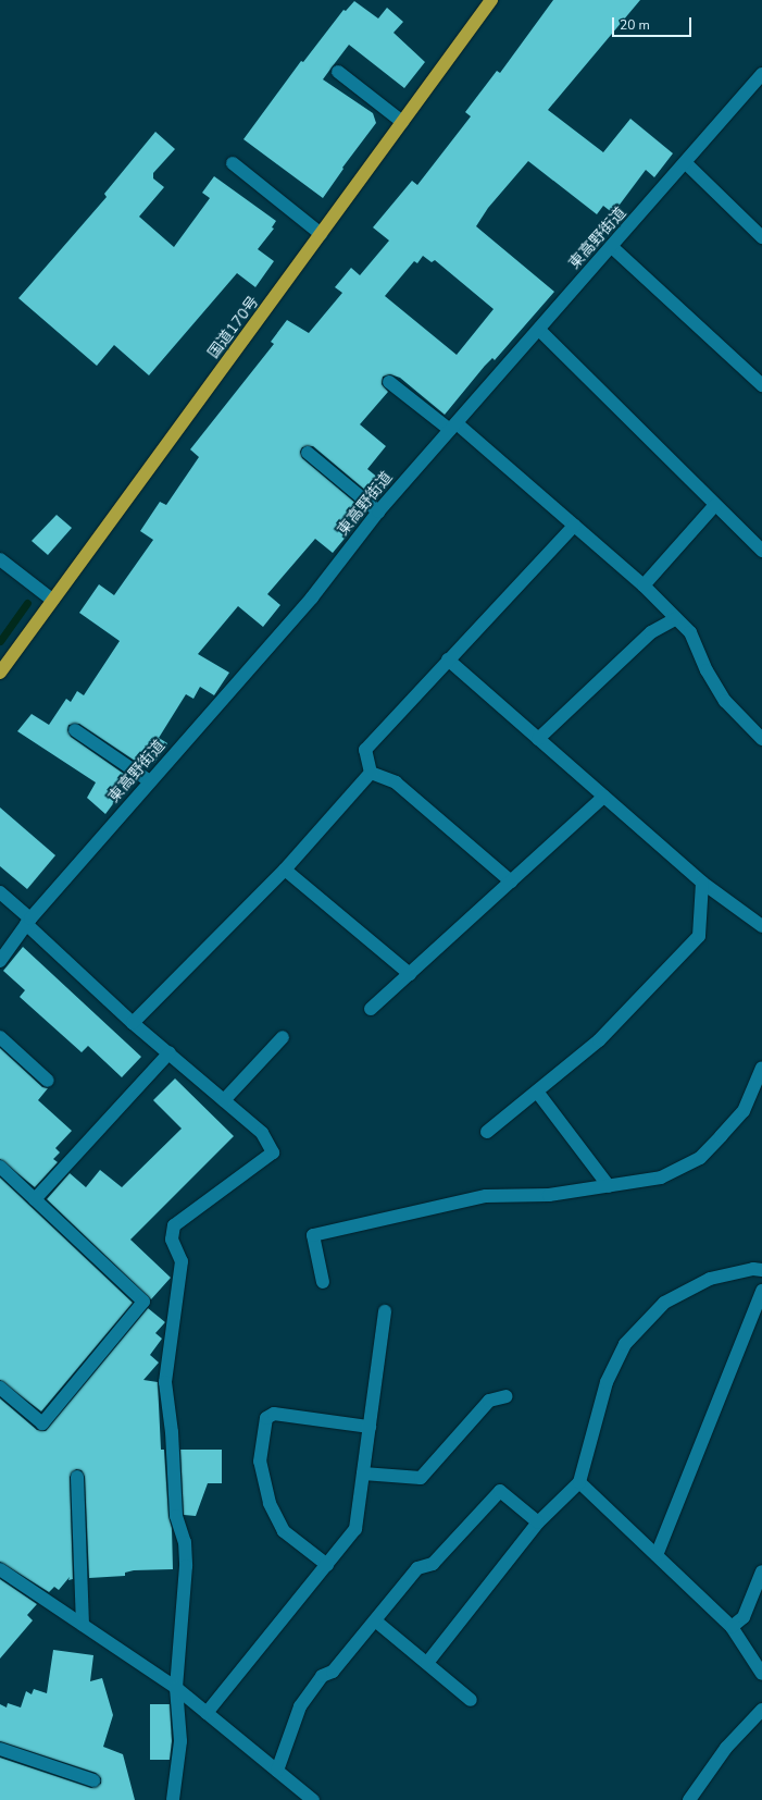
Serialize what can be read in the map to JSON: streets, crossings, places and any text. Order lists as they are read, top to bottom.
{
  "streets": {
    "highway": ["国道170号"],
    "street": ["東高野街道"]
  },
  "scale_bar": "20 m"
}
